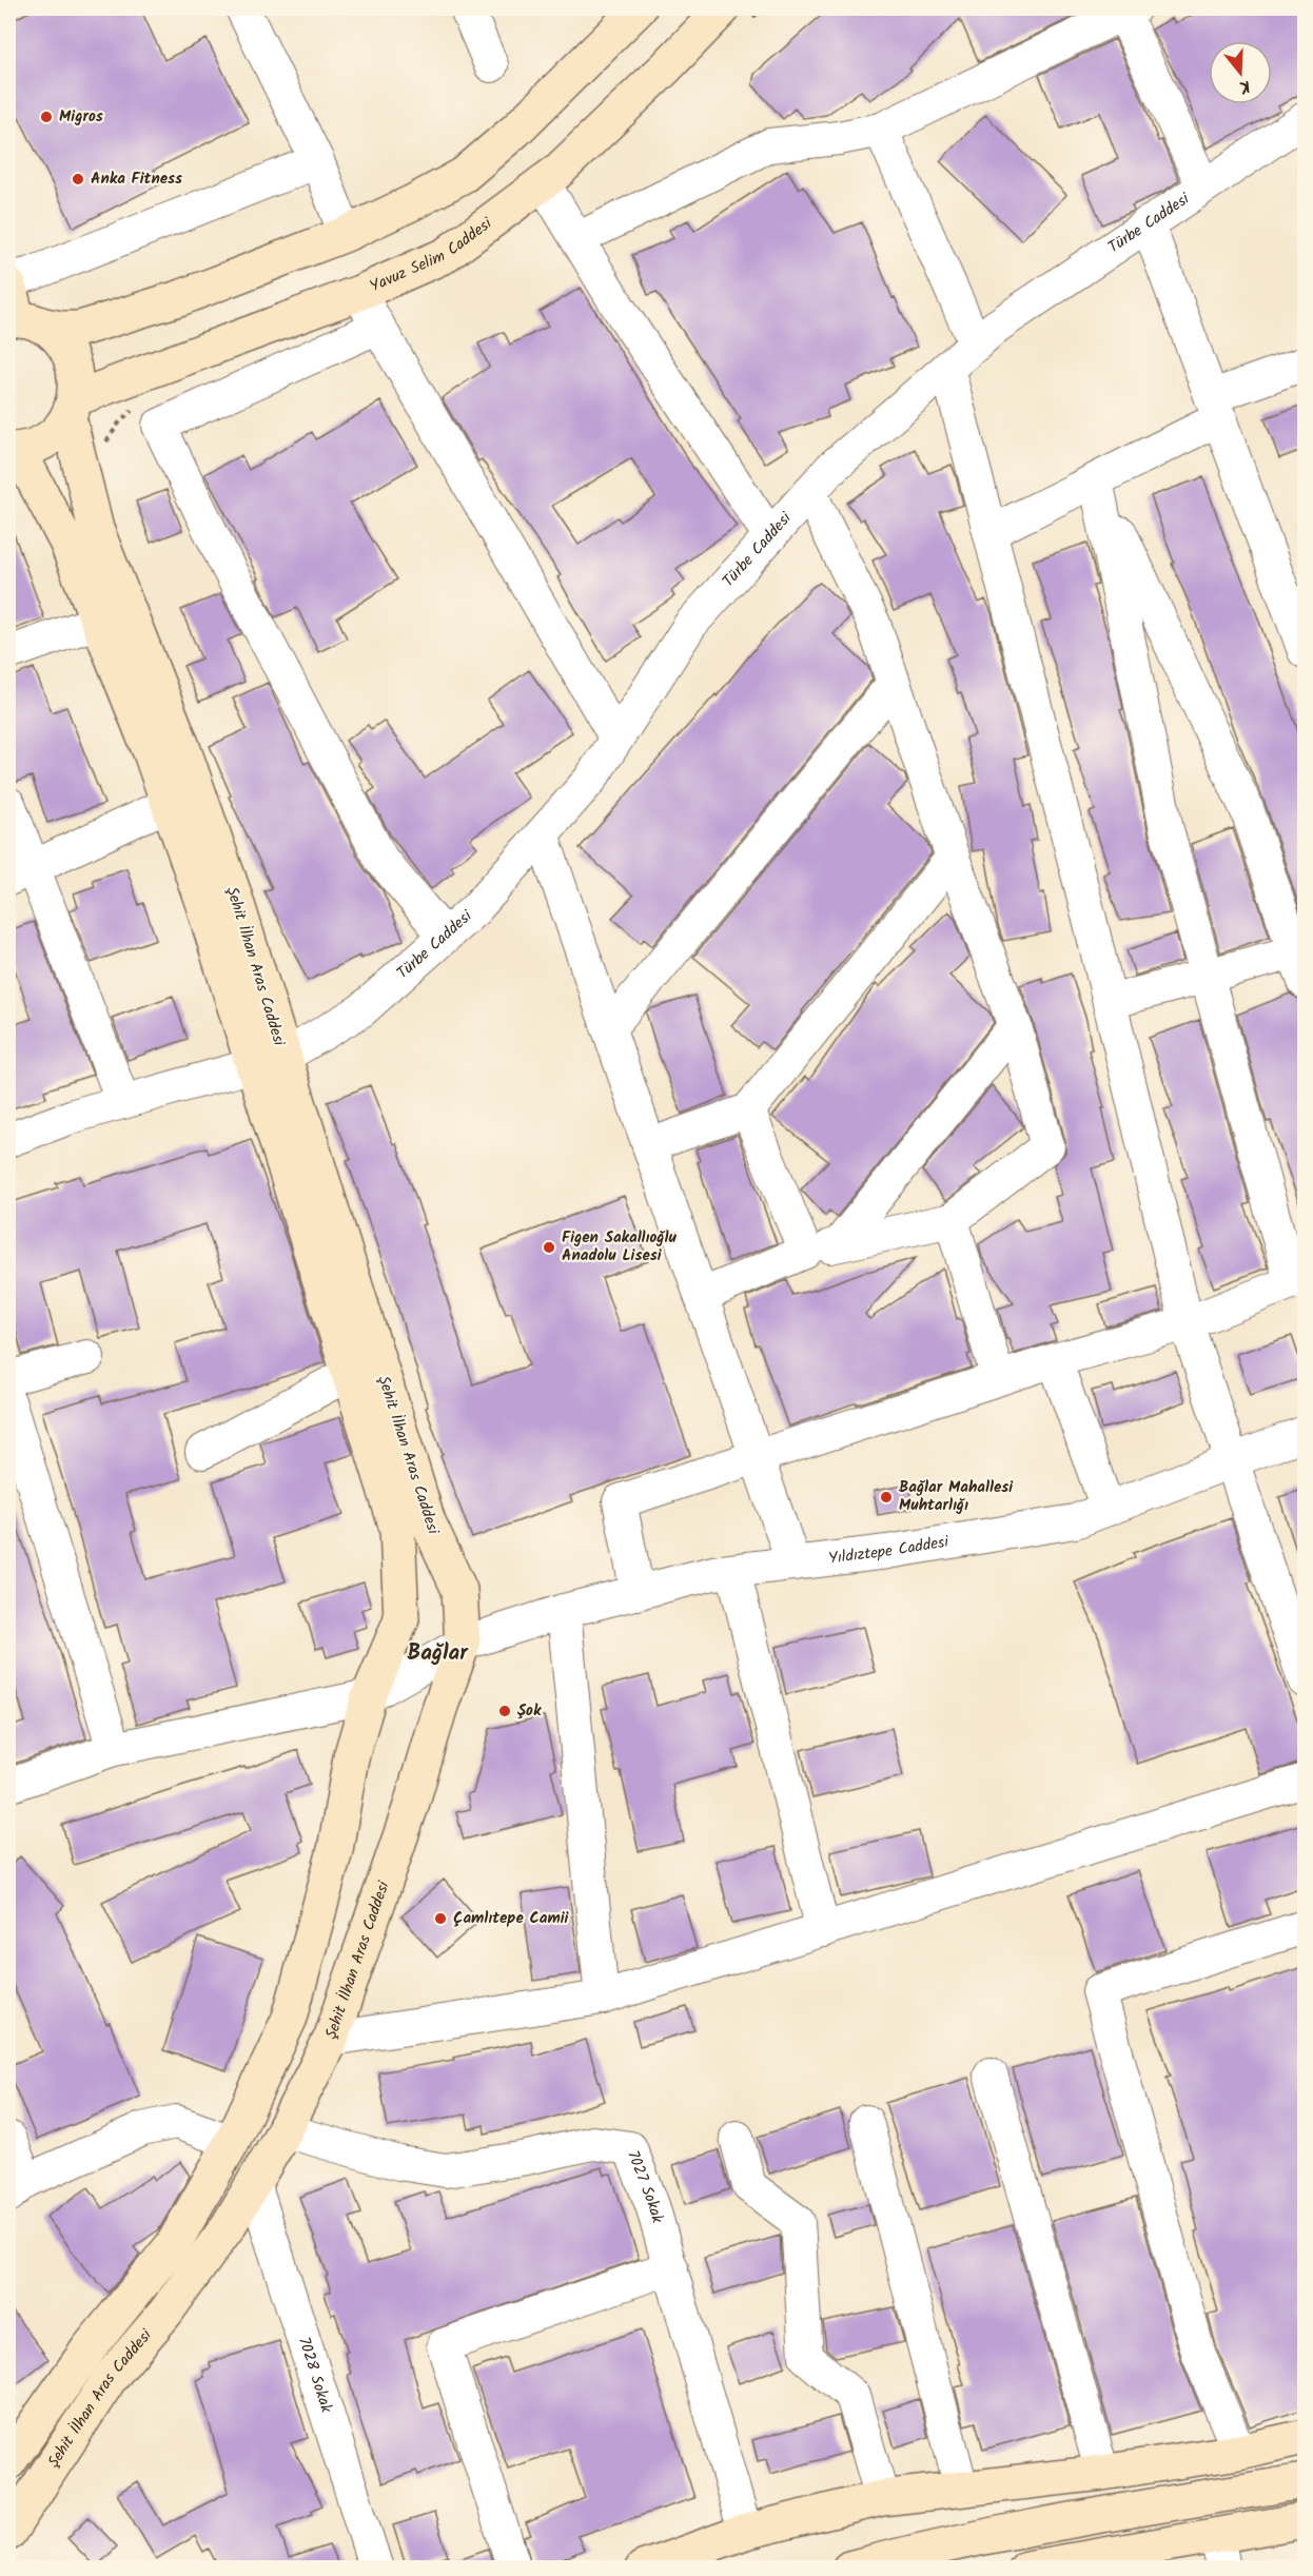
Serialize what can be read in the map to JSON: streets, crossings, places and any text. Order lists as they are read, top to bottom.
{
  "streets": {
    "main road": ["Yavuz Selim Caddesi", "Şehit İlhan Aras Caddesi"],
    "street": [
      "Türbe Caddesi",
      "Yıldıztepe Caddesi",
      "7027 Sokak",
      "7028 Sokak"
    ]
  },
  "crossings": [
    ["Türbe Caddesi", "Şehit İlhan Aras Caddesi"],
    ["Yavuz Selim Caddesi", "Şehit İlhan Aras Caddesi"],
    ["Şehit İlhan Aras Caddesi", "Yıldıztepe Caddesi"],
    ["Şehit İlhan Aras Caddesi", "7027 Sokak"],
    ["Şehit İlhan Aras Caddesi", "7028 Sokak"]
  ],
  "districts": ["Bağlar"],
  "places": [
    "Migros",
    "Anka Fitness",
    "Figen Sakallıoğlu Anadolu Lisesi",
    "Bağlar Mahallesi Muhtarlığı",
    "Şok",
    "Çamlıtepe Camii"
  ],
  "north": "bottom"
}
